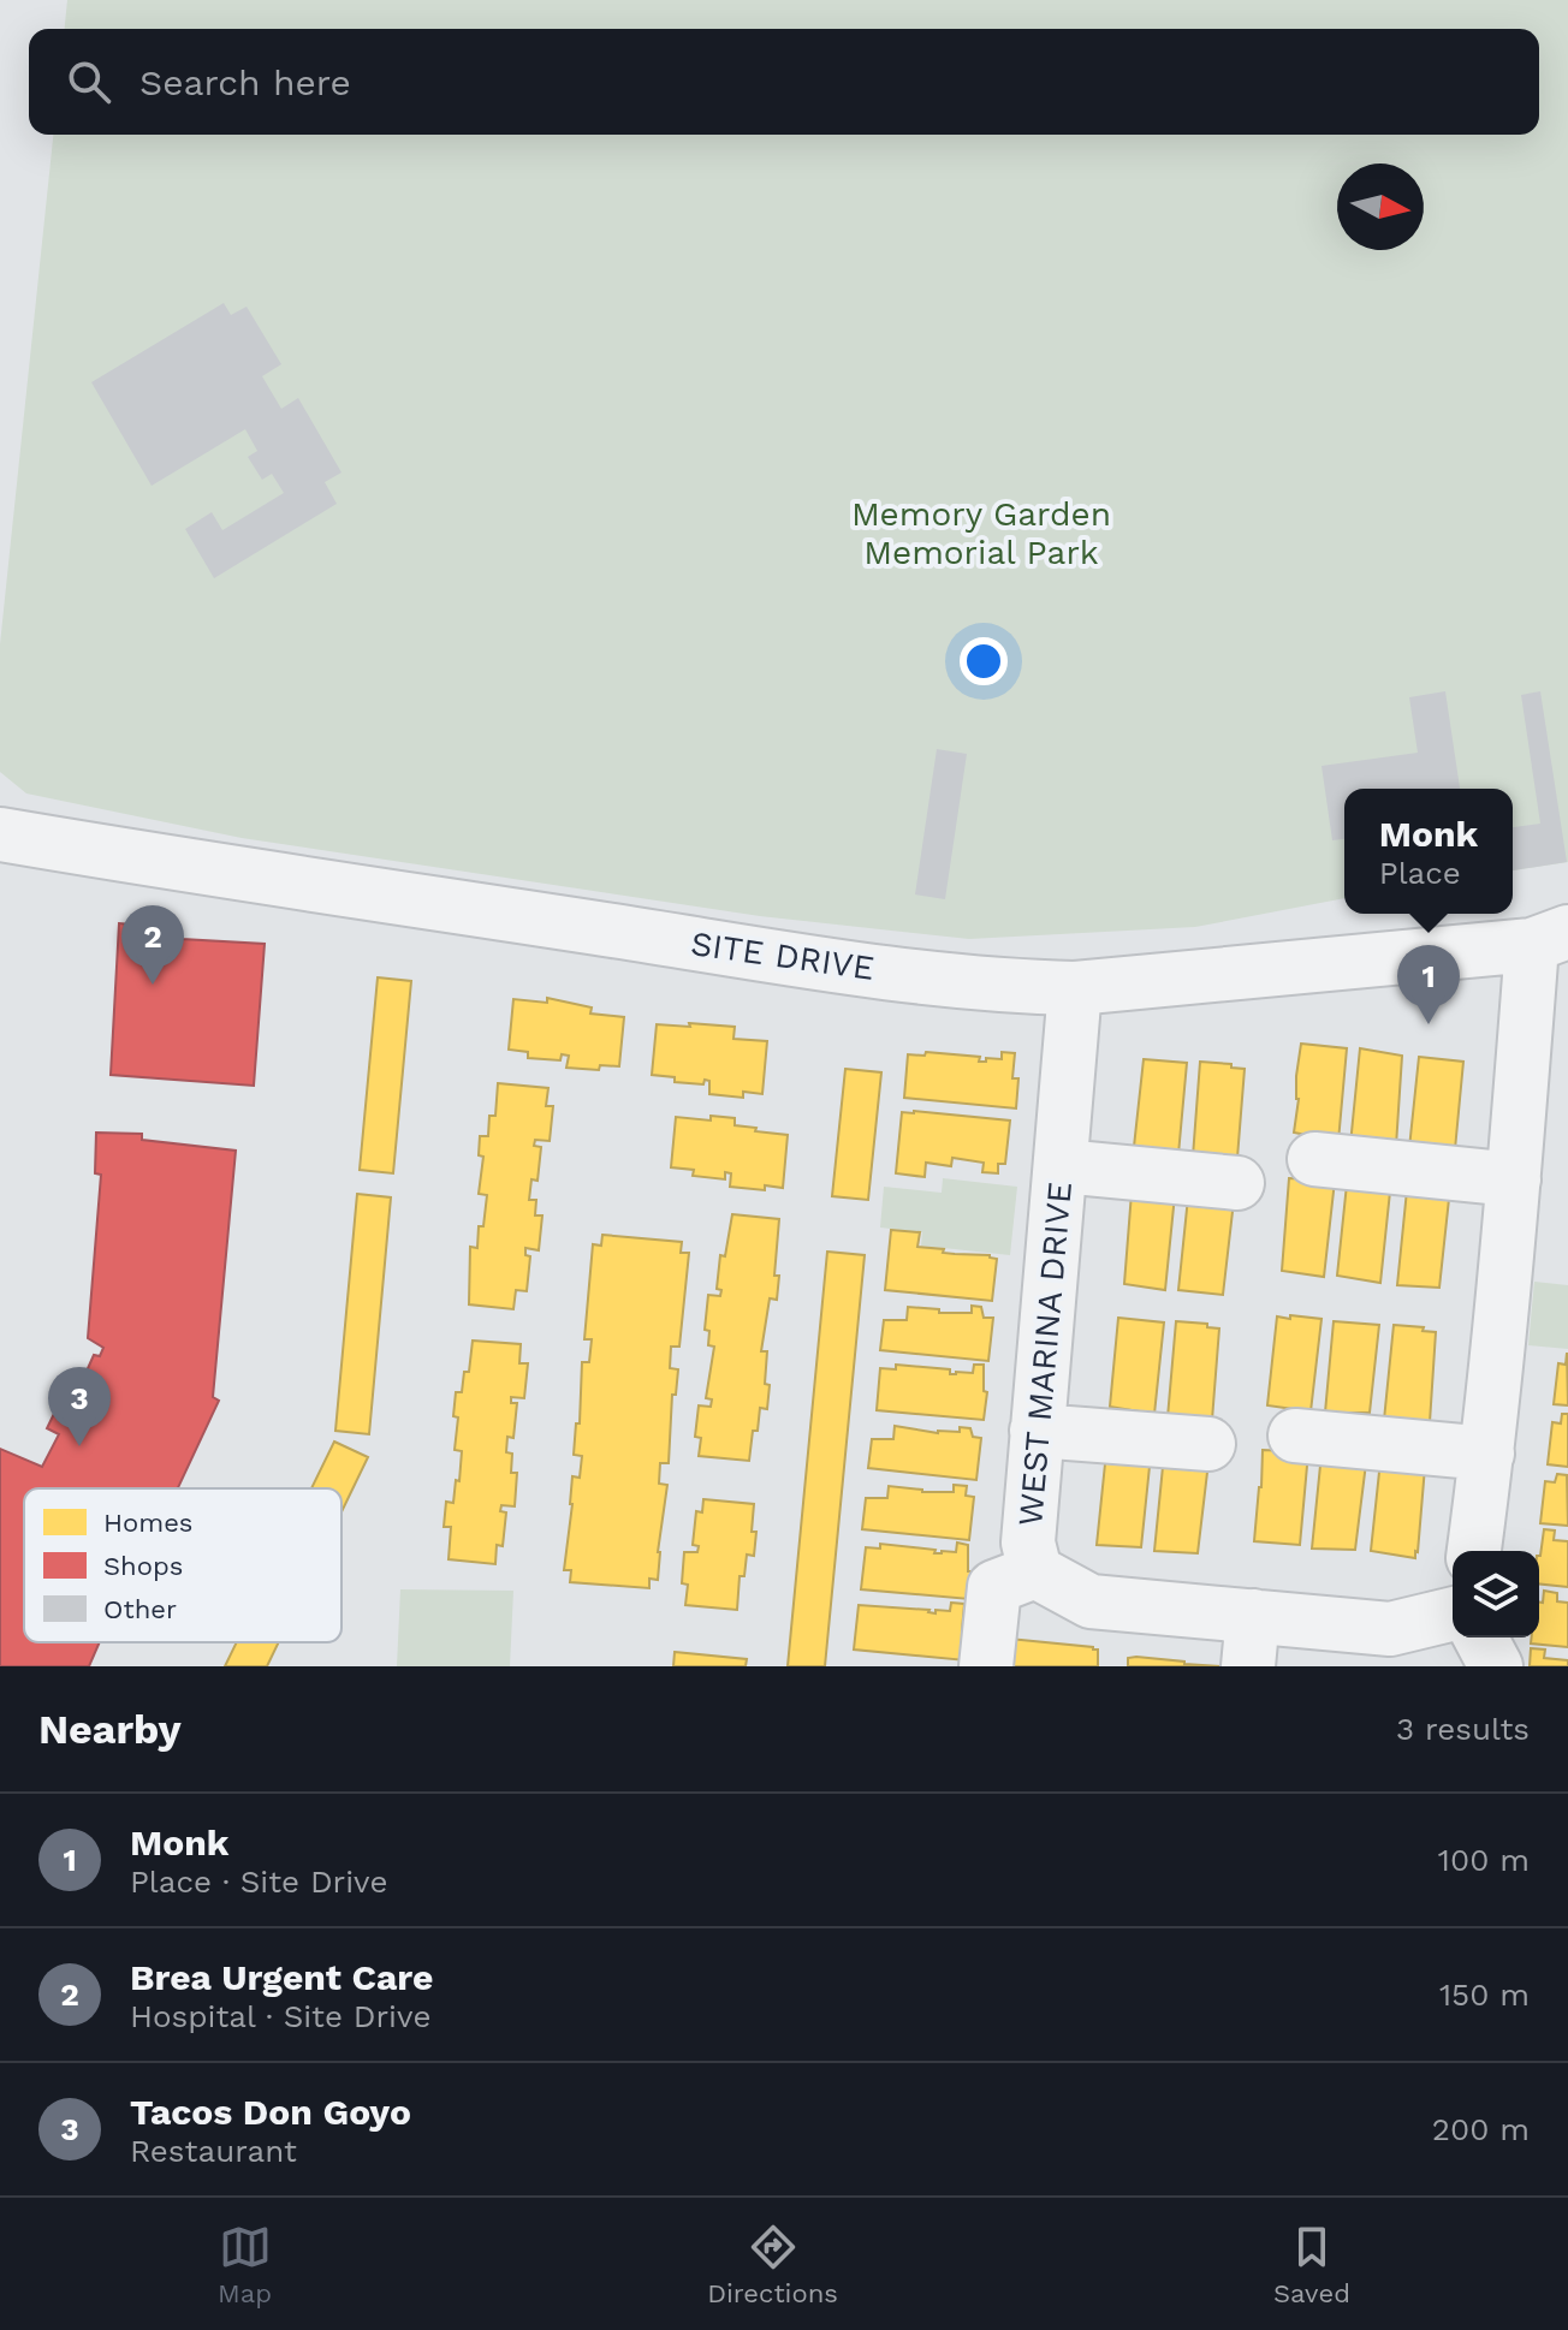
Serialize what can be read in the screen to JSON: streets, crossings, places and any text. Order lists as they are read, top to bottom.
{
  "streets": {
    "street": ["SITE DRIVE", "WEST MARINA DRIVE"]
  },
  "crossings": [
    ["SITE DRIVE", "WEST MARINA DRIVE"]
  ],
  "parks": ["Memory Garden Memorial Park"],
  "legend": ["Homes", "Shops", "Other"],
  "north": "right",
  "page": {
    "search": "Search here",
    "popup": ["Monk", "Place"],
    "pins": ["2", "1", "3"],
    "heading": ["Nearby", "3 results"],
    "list": [
      {
        "mark": "1",
        "name": "Monk",
        "note": "Place · Site Drive",
        "value": "100 m"
      },
      {
        "mark": "2",
        "name": "Brea Urgent Care",
        "note": "Hospital · Site Drive",
        "value": "150 m"
      },
      {
        "mark": "3",
        "name": "Tacos Don Goyo",
        "note": "Restaurant",
        "value": "200 m"
      }
    ],
    "nav": ["Map", "Directions", "Saved"]
  }
}
